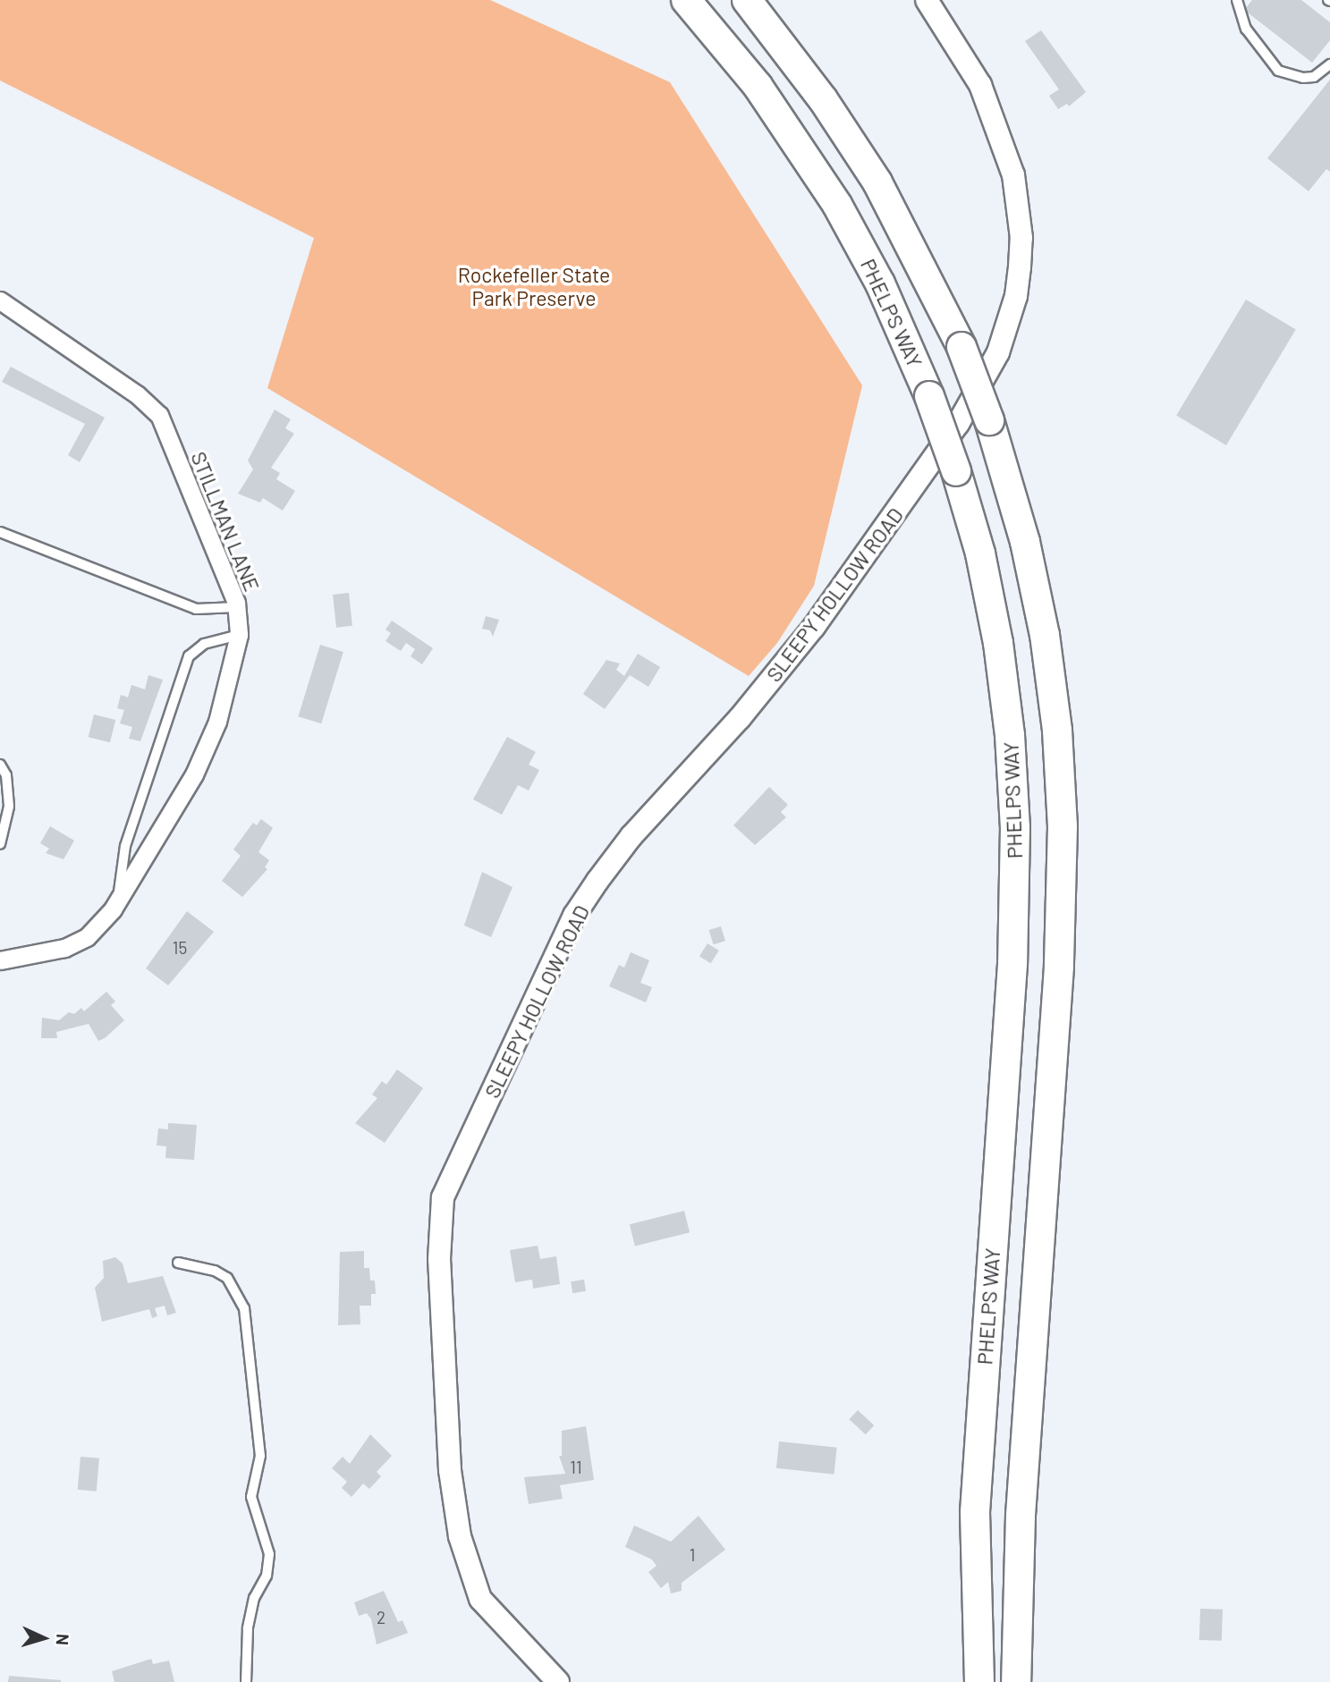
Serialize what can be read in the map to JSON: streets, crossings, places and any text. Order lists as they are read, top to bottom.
{
  "streets": {
    "main road": ["PHELPS WAY"],
    "street": ["STILLMAN LANE", "SLEEPY HOLLOW ROAD"]
  },
  "parks": ["Rockefeller State Park Preserve"],
  "house_numbers": [
    "15",
    "11",
    "1",
    "2"
  ],
  "north": "right"
}
